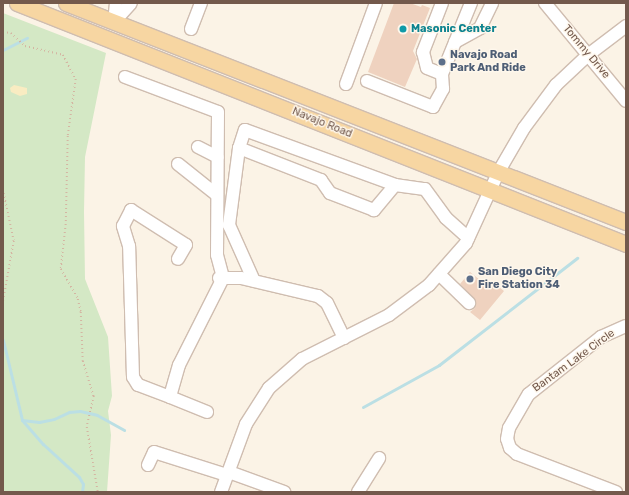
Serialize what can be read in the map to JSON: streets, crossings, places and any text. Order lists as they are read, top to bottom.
{
  "streets": {
    "main road": ["Navajo Road"],
    "street": ["Tommy Drive", "Bantam Lake Circle"]
  },
  "places": ["Masonic Center", "Navajo Road Park And Ride", "San Diego City Fire Station 34"]
}
